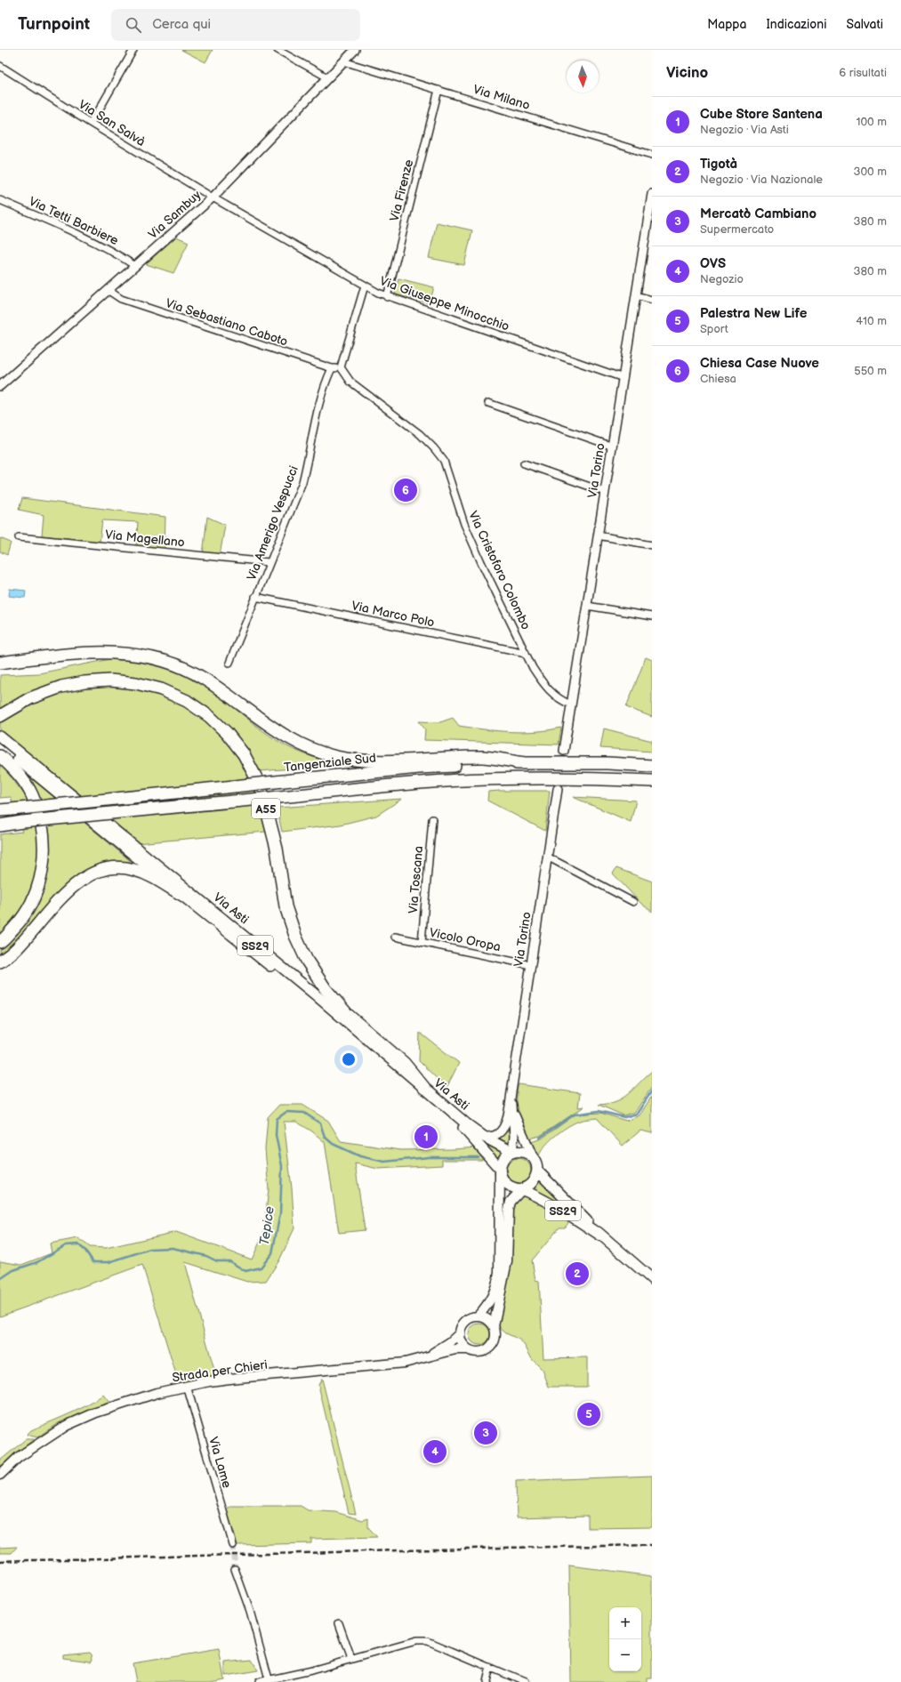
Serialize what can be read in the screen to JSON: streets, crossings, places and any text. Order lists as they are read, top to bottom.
{
  "streets": {
    "highway": ["Tangenziale Sud", "A55"],
    "main road": ["Via Asti", "SS29", "Strada per Chieri"],
    "street": [
      "Via Milano",
      "Via San Salvà",
      "Via Firenze",
      "Via Sambuy",
      "Via Tetti Barbiere",
      "Via Giuseppe Minocchio",
      "Via Sebastiano Caboto",
      "Via Torino",
      "Via Amerigo Vespucci",
      "Via Magellano",
      "Via Cristoforo Colombo",
      "Via Marco Polo",
      "Via Toscana",
      "Vicolo Oropa",
      "Via Lame"
    ]
  },
  "crossings": [
    ["Via Milano", "Via Firenze"],
    ["Via Milano", "Via Sambuy"],
    ["Via San Salvà", "Via Sambuy"],
    ["Via San Salvà", "Via Giuseppe Minocchio"],
    ["Via Firenze", "Via Giuseppe Minocchio"],
    ["Via Sambuy", "Via Tetti Barbiere"],
    ["Via Sambuy", "Via Giuseppe Minocchio"],
    ["Via Sambuy", "Via Sebastiano Caboto"],
    ["Via Giuseppe Minocchio", "Via Torino"],
    ["Via Sebastiano Caboto", "Via Amerigo Vespucci"],
    ["Via Sebastiano Caboto", "Via Cristoforo Colombo"],
    ["Via Torino", "Via Cristoforo Colombo"],
    ["Via Torino", "Via Asti"],
    ["Via Torino", "Vicolo Oropa"],
    ["Via Torino", "SS29"],
    ["Via Amerigo Vespucci", "Via Magellano"],
    ["Via Amerigo Vespucci", "Via Marco Polo"],
    ["Via Cristoforo Colombo", "Via Marco Polo"],
    ["A55", "Via Asti"],
    ["Via Toscana", "Vicolo Oropa"],
    ["Via Asti", "SS29"],
    ["Strada per Chieri", "Via Lame"]
  ],
  "water": ["Tepice"],
  "north": "bottom",
  "page": {
    "header": "Turnpoint",
    "search": "Cerca qui",
    "nav": ["Mappa", "Indicazioni", "Salvati"],
    "heading": ["Vicino", "6 risultati"],
    "list": [
      {
        "mark": "1",
        "name": "Cube Store Santena",
        "note": "Negozio · Via Asti",
        "value": "100 m"
      },
      {
        "mark": "2",
        "name": "Tigotà",
        "note": "Negozio · Via Nazionale",
        "value": "300 m"
      },
      {
        "mark": "3",
        "name": "Mercatò Cambiano",
        "note": "Supermercato",
        "value": "380 m"
      },
      {
        "mark": "4",
        "name": "OVS",
        "note": "Negozio",
        "value": "380 m"
      },
      {
        "mark": "5",
        "name": "Palestra New Life",
        "note": "Sport",
        "value": "410 m"
      },
      {
        "mark": "6",
        "name": "Chiesa Case Nuove",
        "note": "Chiesa",
        "value": "550 m"
      }
    ],
    "pins": [
      "6",
      "1",
      "2",
      "5",
      "3",
      "4"
    ],
    "map_buttons": ["+", "−"]
  }
}
